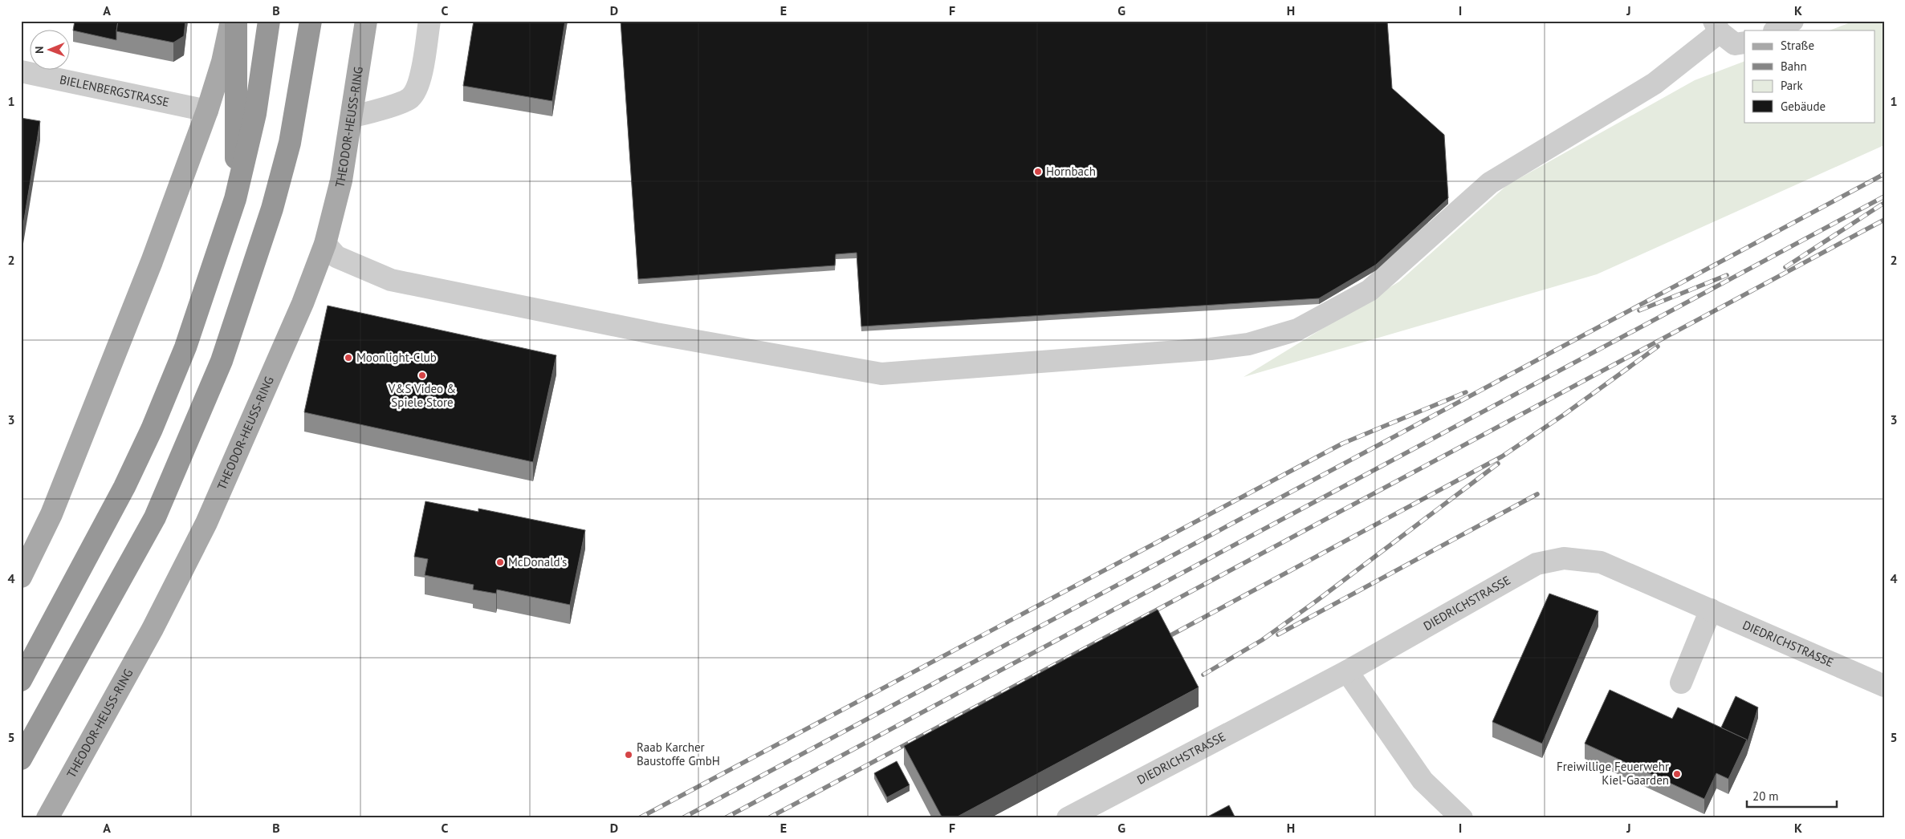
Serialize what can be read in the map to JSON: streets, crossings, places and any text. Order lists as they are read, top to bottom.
{
  "streets": {
    "main road": ["THEODOR-HEUSS-RING"],
    "street": ["BIELENBERGSTRASSE", "DIEDRICHSTRASSE"]
  },
  "places": [
    "Hornbach",
    "Moonlight-Club",
    "V&S Video & Spiele Store",
    "McDonald's",
    "Raab Karcher Baustoffe GmbH",
    "Freiwillige Feuerwehr Kiel-Gaarden"
  ],
  "legend": [
    "Straße",
    "Bahn",
    "Park",
    "Gebäude"
  ],
  "scale_bar": "20 m",
  "north": "left",
  "grid": {
    "columns": [
      "A",
      "B",
      "C",
      "D",
      "E",
      "F",
      "G",
      "H",
      "I",
      "J",
      "K"
    ],
    "rows": [
      "1",
      "2",
      "3",
      "4",
      "5"
    ]
  }
}
